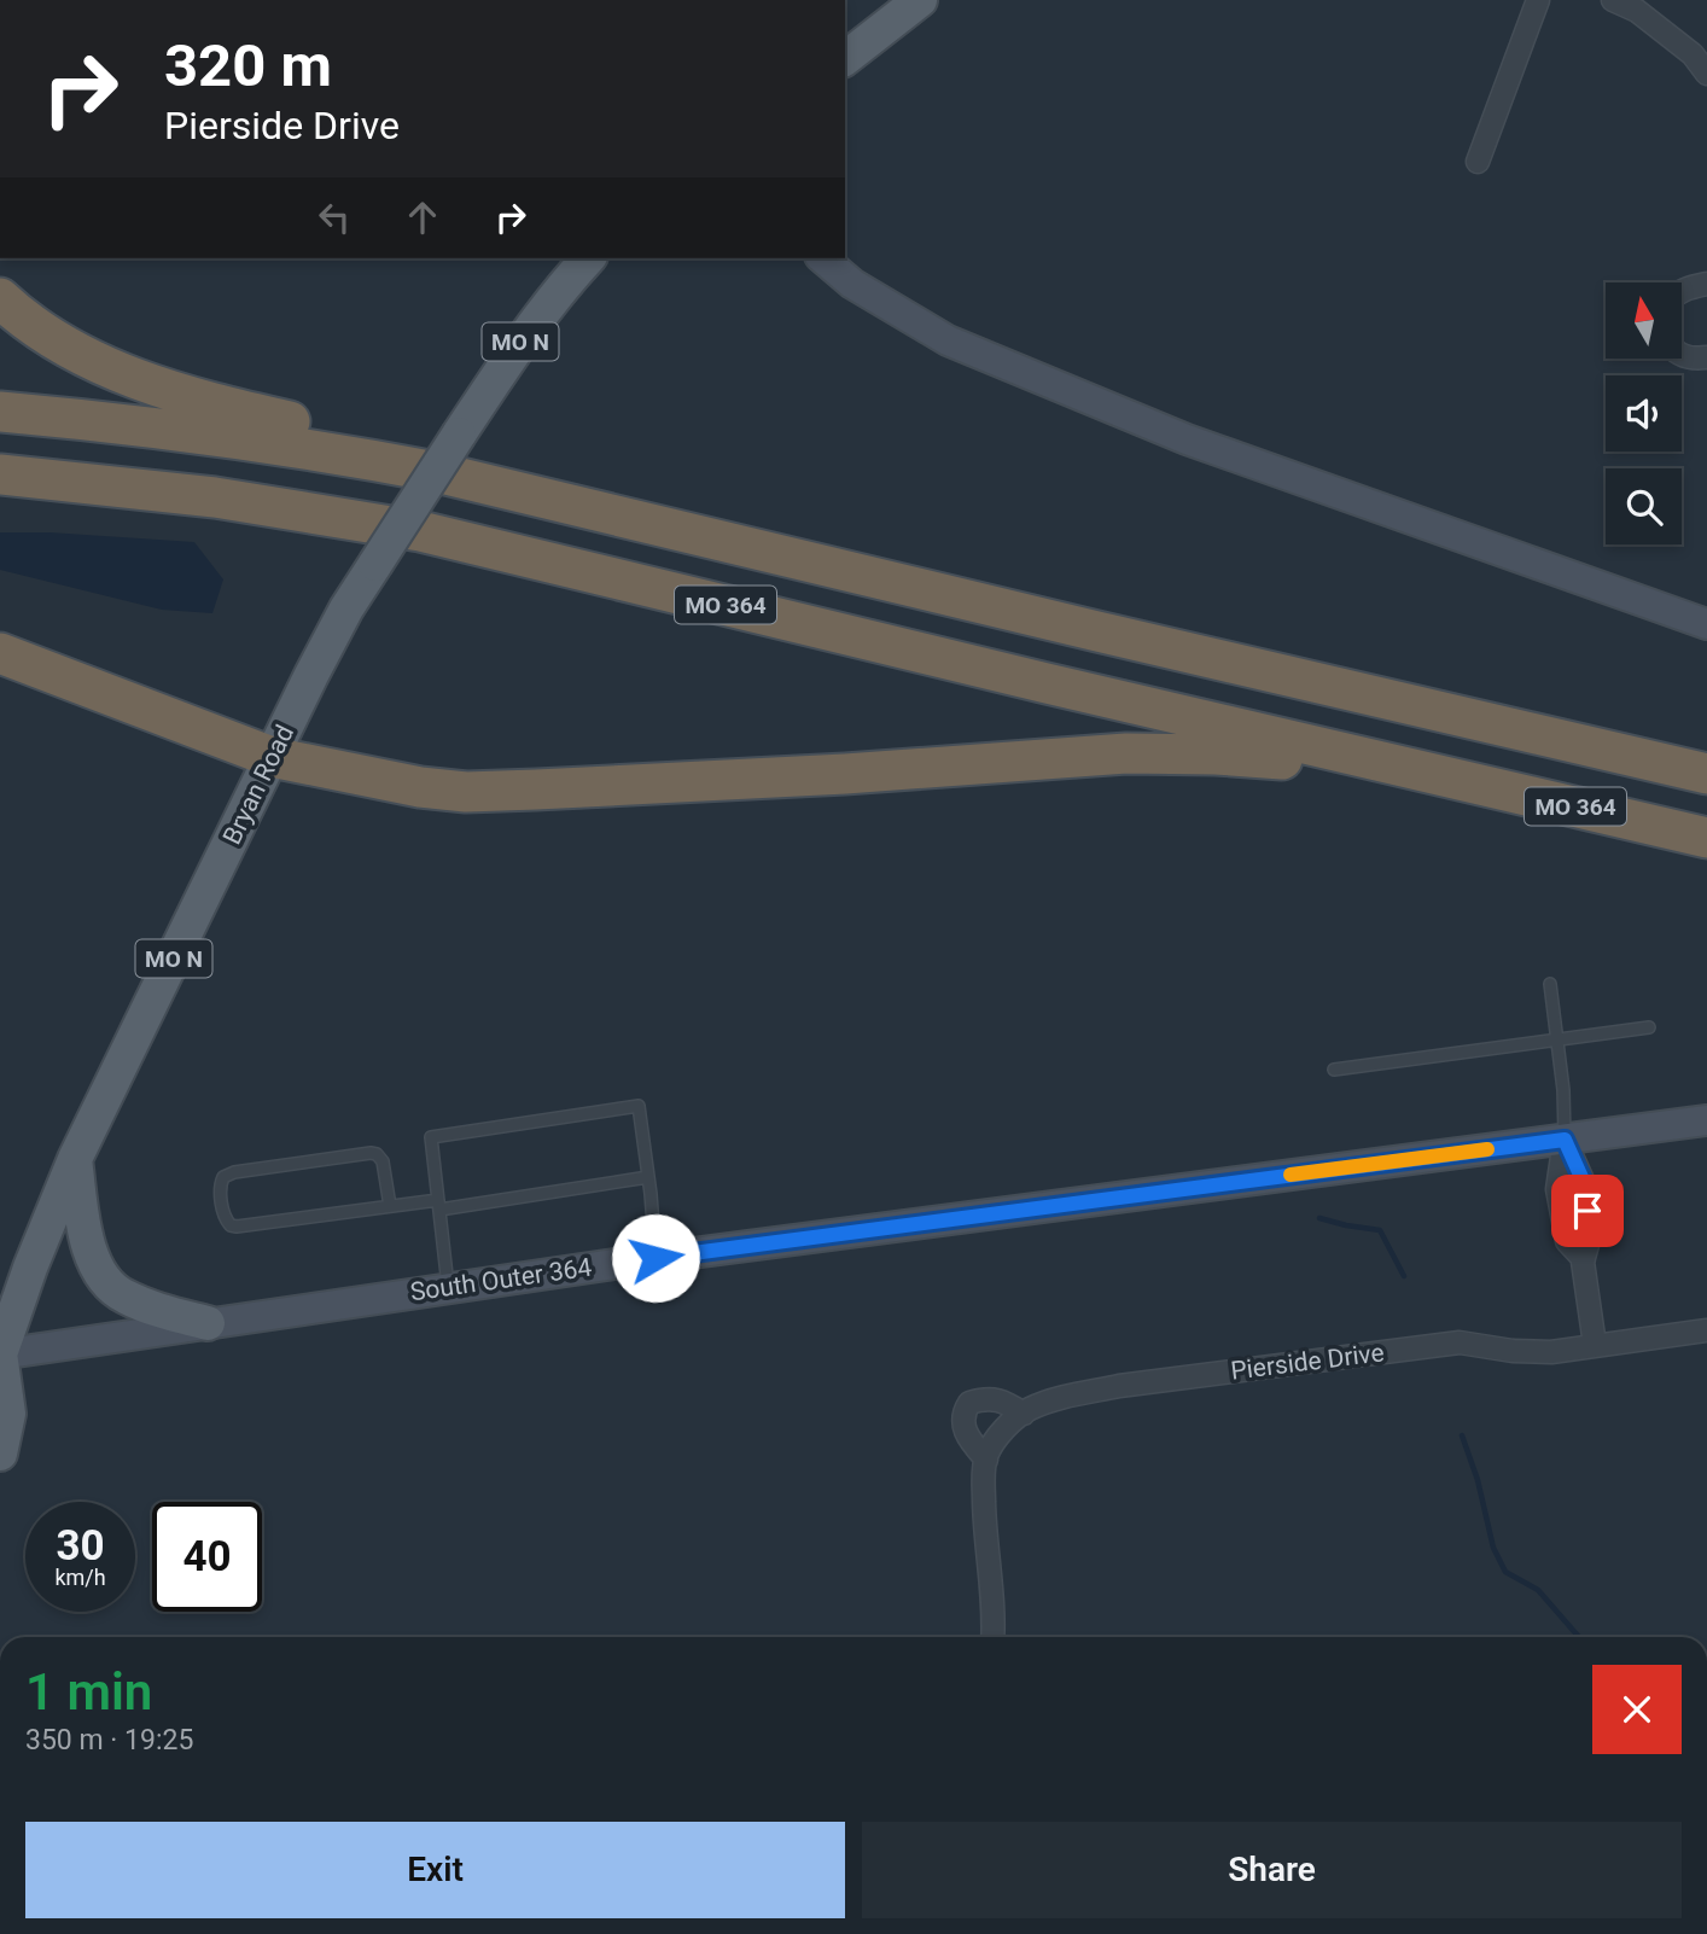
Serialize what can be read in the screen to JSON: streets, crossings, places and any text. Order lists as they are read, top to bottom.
{
  "streets": {
    "highway": ["MO 364"],
    "main road": ["MO N", "Bryan Road"],
    "street": ["South Outer 364", "Pierside Drive"]
  },
  "crossings": [
    ["Bryan Road", "South Outer 364"]
  ],
  "north": "top",
  "page": {
    "turn": ["320 m", "Pierside Drive"],
    "speed": "30 km/h",
    "limit": "40",
    "heading": ["1 min", "350 m · 19:25"],
    "buttons": ["Exit", "Share"]
  }
}
